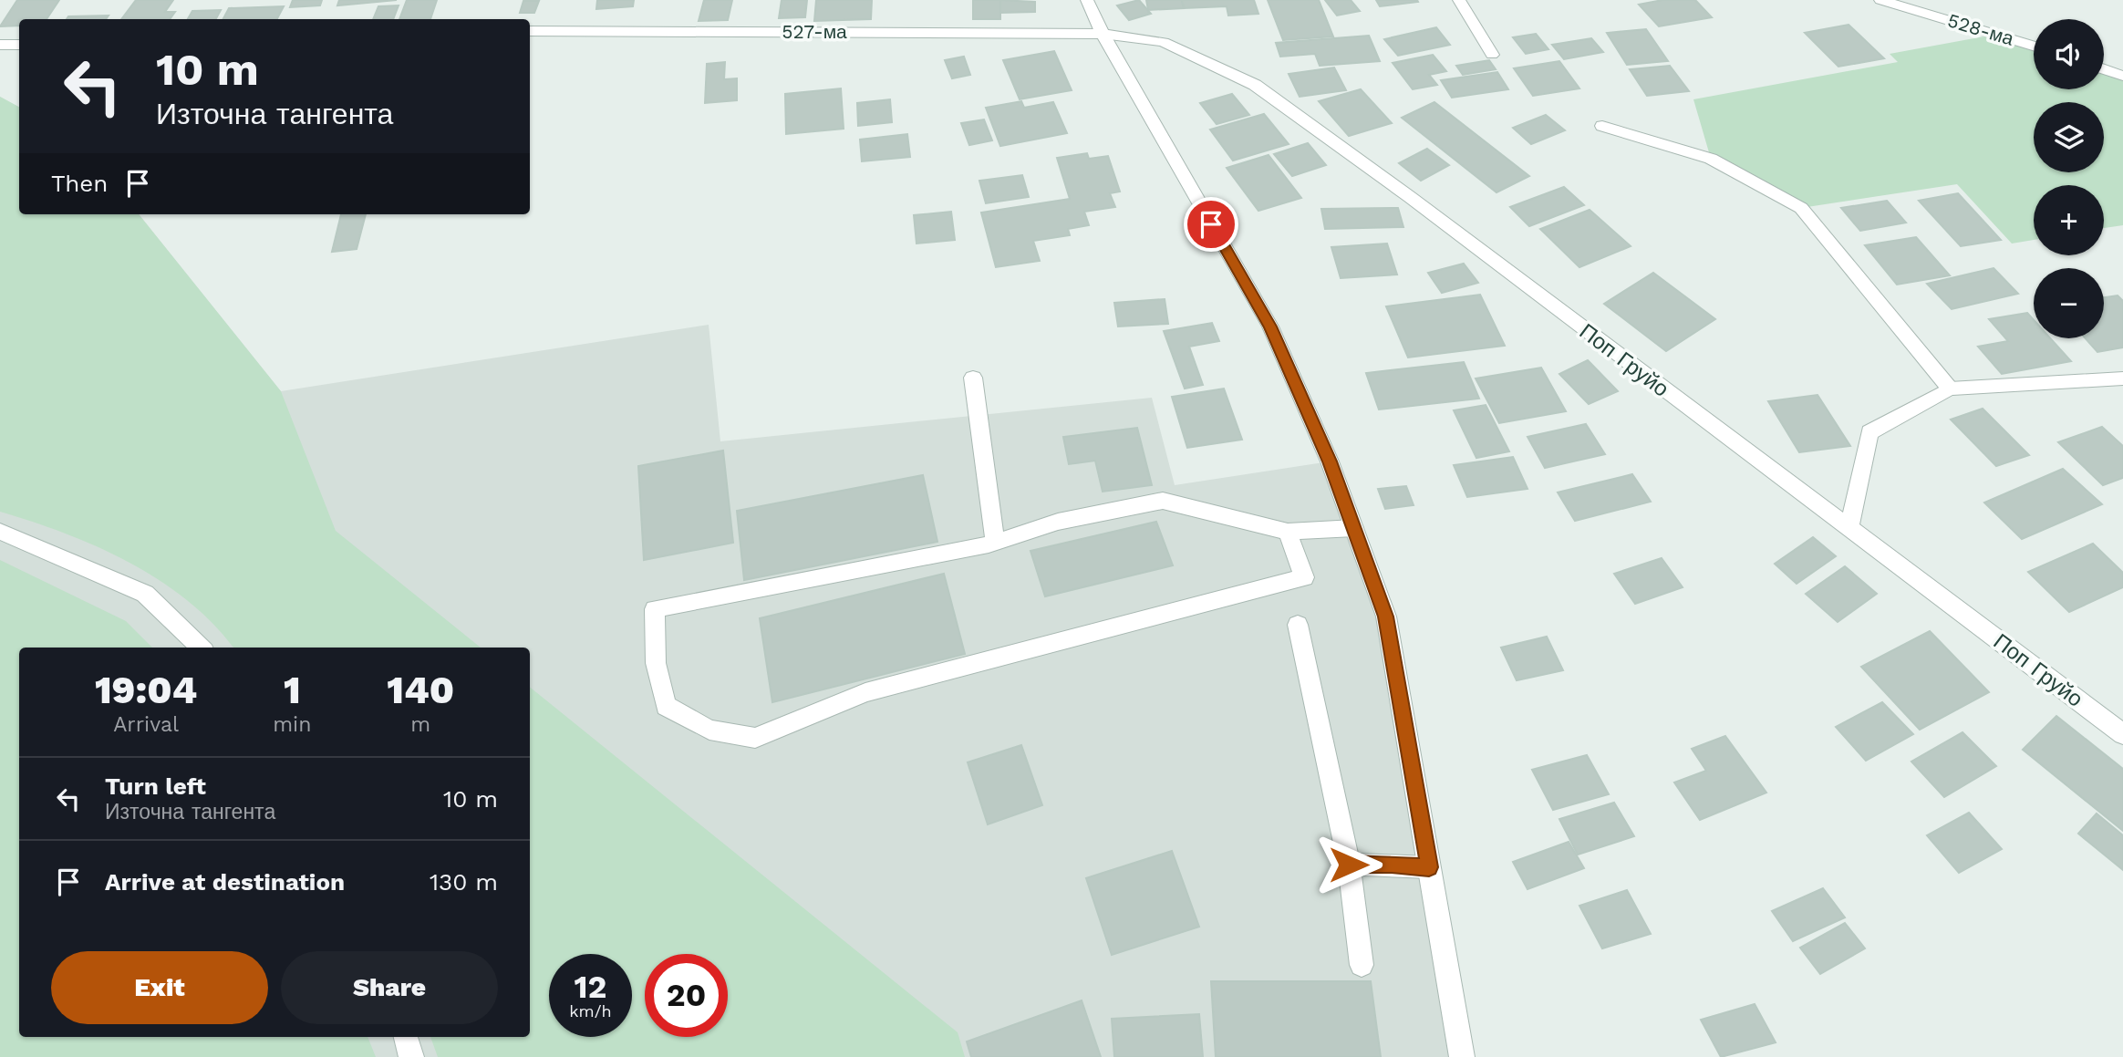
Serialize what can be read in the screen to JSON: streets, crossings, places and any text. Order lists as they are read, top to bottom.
{
  "streets": {
    "street": ["528-ма", "527-ма", "Поп Груйо"]
  },
  "crossings": [
    ["527-ма", "Поп Груйо"]
  ],
  "page": {
    "map_buttons": ["+", "−"],
    "turn": ["10 m", "Източна тангента"],
    "then": "Then",
    "eta": [
      "19:04",
      "Arrival",
      "1",
      "min",
      "140",
      "m"
    ],
    "list": [
      {
        "name": "Turn left",
        "note": "Източна тангента",
        "value": "10 m"
      },
      {
        "name": "Arrive at destination",
        "value": "130 m"
      }
    ],
    "buttons": ["Exit", "Share"],
    "speed": "12 km/h",
    "limit": "20"
  }
}
